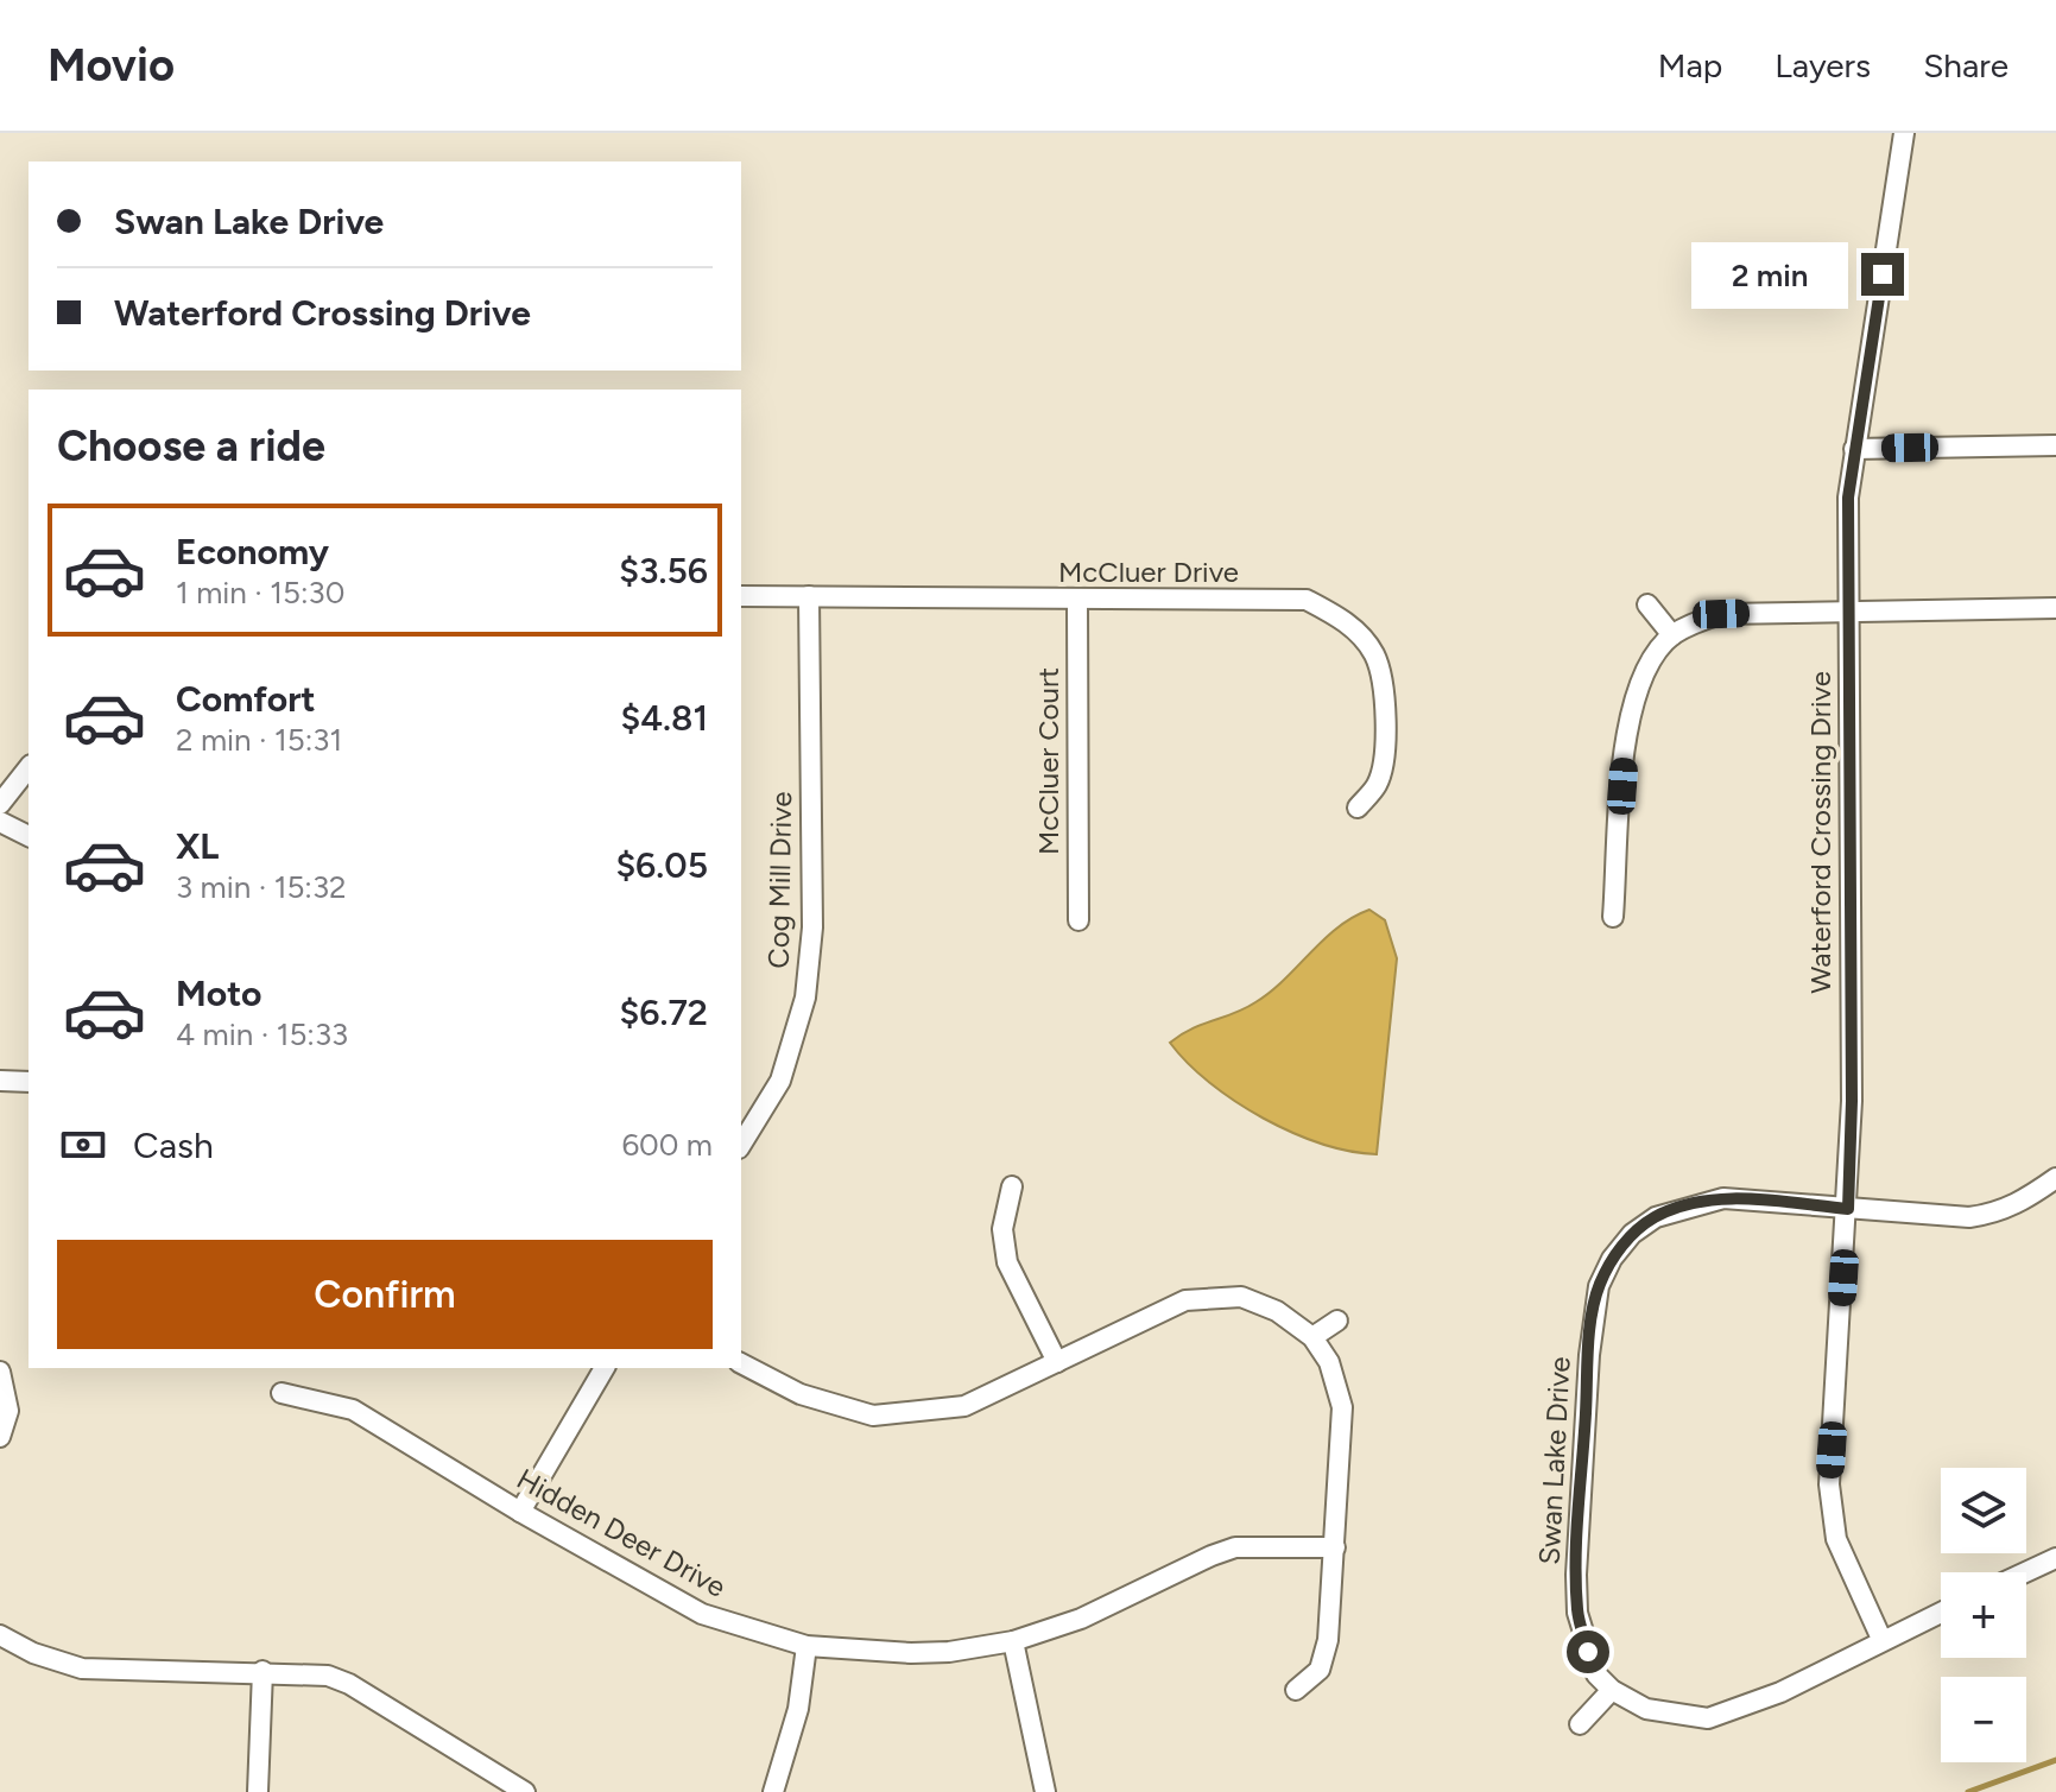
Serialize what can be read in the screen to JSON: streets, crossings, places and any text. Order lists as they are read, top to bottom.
{
  "streets": {
    "street": [
      "McCluer Drive",
      "McCluer Court",
      "Waterford Crossing Drive",
      "Cog Mill Drive",
      "Swan Lake Drive",
      "Hidden Deer Drive"
    ]
  },
  "crossings": [
    ["McCluer Drive", "McCluer Court"],
    ["McCluer Drive", "Cog Mill Drive"],
    ["Waterford Crossing Drive", "Swan Lake Drive"]
  ],
  "page": {
    "header": "Movio",
    "nav": ["Map", "Layers", "Share"],
    "banner": ["Swan Lake Drive", "Waterford Crossing Drive"],
    "bubble": "2 min",
    "heading": "Choose a ride",
    "list": [
      {
        "name": "Economy",
        "note": "1 min · 15:30",
        "value": "$3.56"
      },
      {
        "name": "Comfort",
        "note": "2 min · 15:31",
        "value": "$4.81"
      },
      {
        "name": "XL",
        "note": "3 min · 15:32",
        "value": "$6.05"
      },
      {
        "name": "Moto",
        "note": "4 min · 15:33",
        "value": "$6.72"
      }
    ],
    "pay": ["Cash", "600 m"],
    "buttons": "Confirm",
    "map_buttons": ["+", "−"]
  }
}
